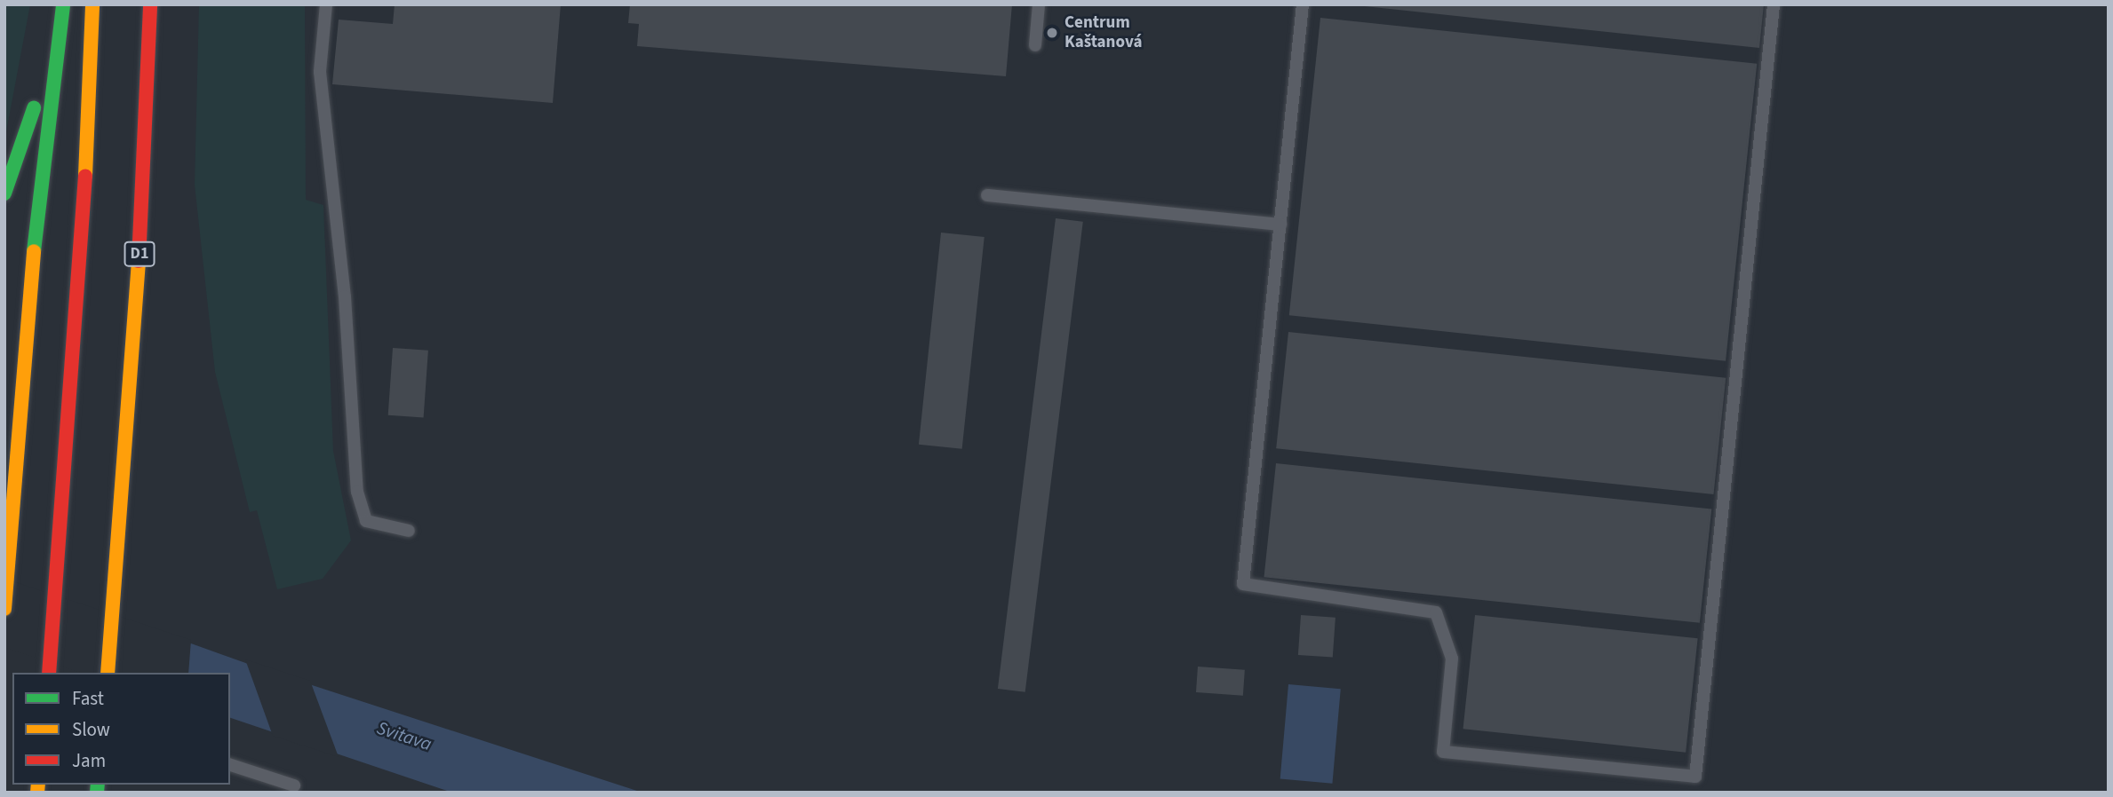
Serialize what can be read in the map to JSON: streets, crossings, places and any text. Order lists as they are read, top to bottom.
{
  "streets": {
    "highway": ["D1"]
  },
  "water": ["Svitava"],
  "places": ["Centrum Kaštanová"],
  "legend": ["Fast", "Slow", "Jam"]
}
